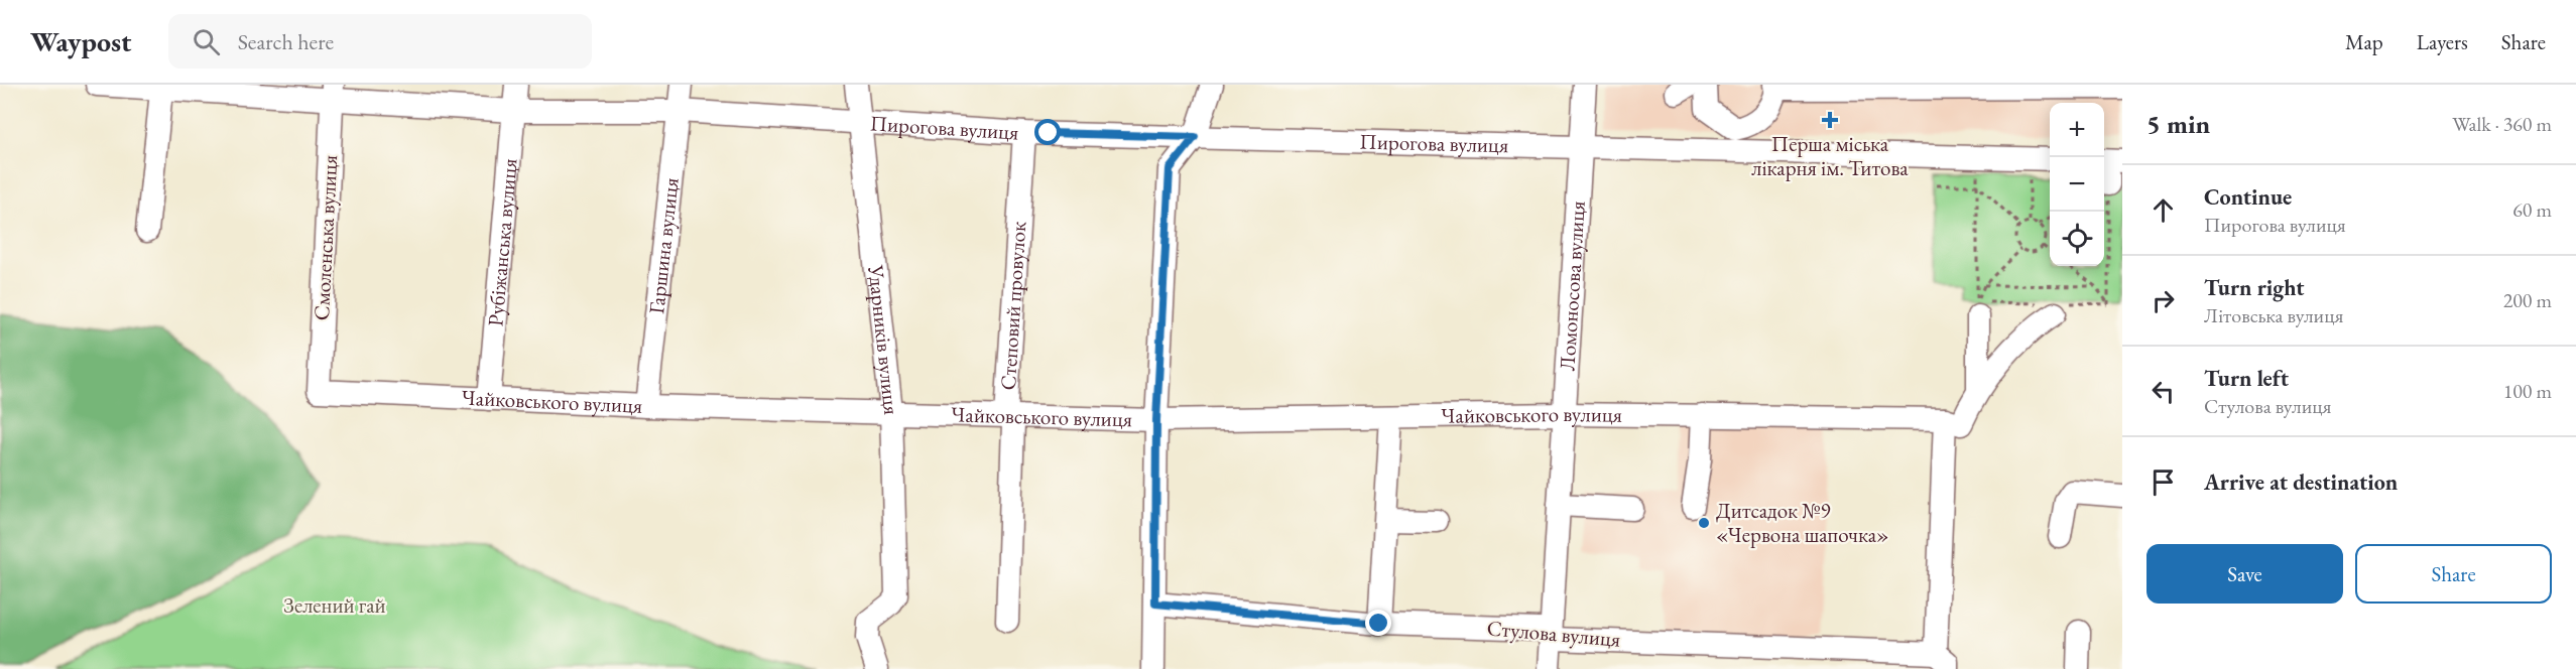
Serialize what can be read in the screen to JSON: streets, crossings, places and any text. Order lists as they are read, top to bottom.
{
  "streets": {
    "street": [
      "Пирогова вулиця",
      "Смоленська вулиця",
      "Рубіжанська вулиця",
      "Гаршина вулиця",
      "Ломоносова вулиця",
      "Степовий провулок",
      "Ударників вулиця",
      "Чайковського вулиця",
      "Стулова вулиця"
    ]
  },
  "crossings": [
    ["Пирогова вулиця", "Смоленська вулиця"],
    ["Пирогова вулиця", "Рубіжанська вулиця"],
    ["Пирогова вулиця", "Гаршина вулиця"],
    ["Пирогова вулиця", "Ломоносова вулиця"],
    ["Пирогова вулиця", "Степовий провулок"],
    ["Пирогова вулиця", "Ударників вулиця"],
    ["Смоленська вулиця", "Чайковського вулиця"],
    ["Рубіжанська вулиця", "Чайковського вулиця"],
    ["Гаршина вулиця", "Чайковського вулиця"],
    ["Ломоносова вулиця", "Чайковського вулиця"],
    ["Ломоносова вулиця", "Стулова вулиця"],
    ["Степовий провулок", "Чайковського вулиця"],
    ["Ударників вулиця", "Чайковського вулиця"],
    ["Чайковського вулиця", "Стулова вулиця"]
  ],
  "parks": ["Зелений гай"],
  "places": {
    "health": ["Перша міська лікарня ім. Титова"],
    "other": ["Дитсадок №9 «Червона шапочка»"]
  },
  "page": {
    "header": "Waypost",
    "search": "Search here",
    "nav": ["Map", "Layers", "Share"],
    "heading": ["5 min", "Walk · 360 m"],
    "map_buttons": ["+", "−"],
    "list": [
      ["Continue", "Пирогова вулиця", "60 m"],
      ["Turn right", "Літовська вулиця", "200 m"],
      ["Turn left", "Стулова вулиця", "100 m"],
      "Arrive at destination"
    ],
    "buttons": ["Save", "Share"]
  }
}
